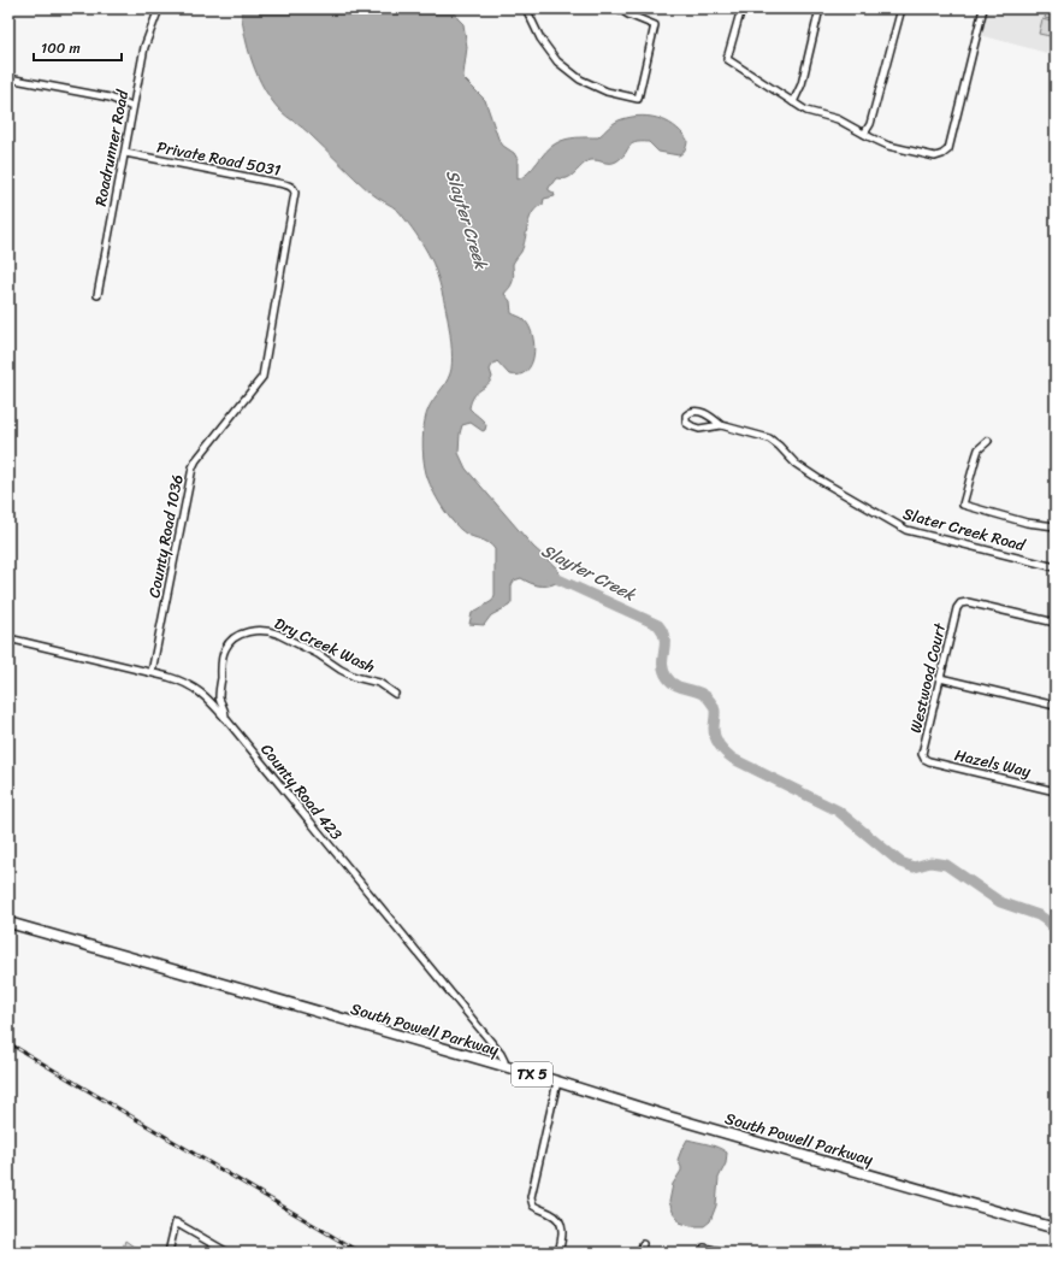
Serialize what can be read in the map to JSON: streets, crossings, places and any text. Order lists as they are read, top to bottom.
{
  "streets": {
    "main road": ["South Powell Parkway", "TX 5"],
    "street": [
      "Roadrunner Road",
      "Private Road 5031",
      "Slater Creek Road",
      "County Road 1036",
      "Dry Creek Wash",
      "Westwood Court",
      "Hazels Way",
      "County Road 423"
    ]
  },
  "crossings": [
    ["Roadrunner Road", "Private Road 5031"],
    ["Private Road 5031", "County Road 1036"],
    ["County Road 1036", "County Road 423"],
    ["Dry Creek Wash", "County Road 423"],
    ["Westwood Court", "Hazels Way"],
    ["County Road 423", "South Powell Parkway"]
  ],
  "water": ["Slayter Creek"],
  "scale_bar": "100 m"
}
